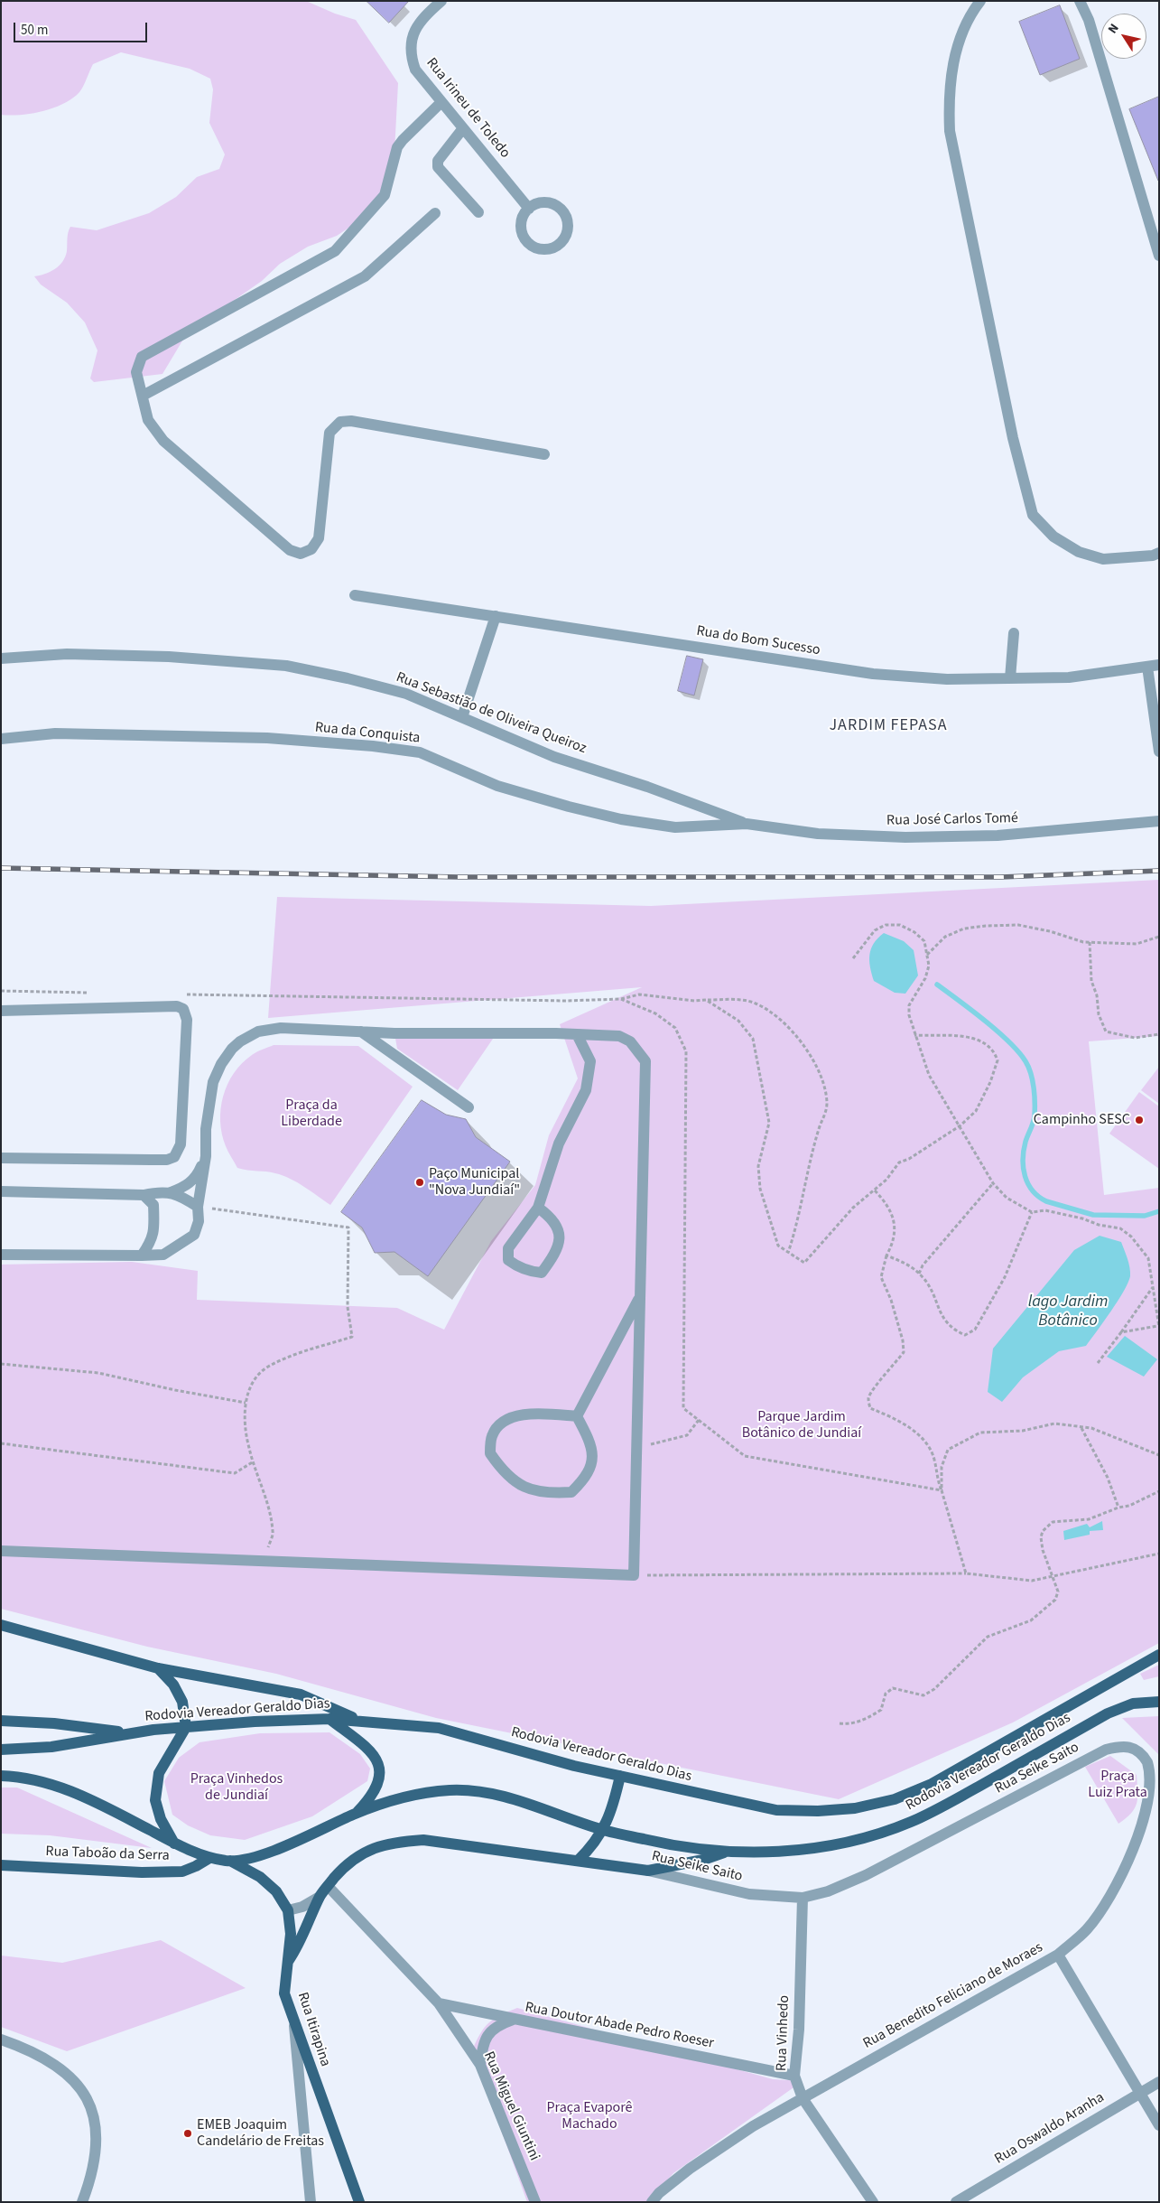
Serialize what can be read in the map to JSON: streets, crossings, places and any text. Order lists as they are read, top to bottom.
{
  "streets": {
    "main road": [
      "Rodovia Vereador Geraldo Dias",
      "Rua Seike Saito",
      "Rua Taboão da Serra",
      "Rua Itirapina"
    ],
    "street": [
      "Rua Irineu de Toledo",
      "Rua do Bom Sucesso",
      "Rua Sebastião de Oliveira Queiroz",
      "Rua da Conquista",
      "Rua José Carlos Tomé",
      "Rua Benedito Feliciano de Moraes",
      "Rua Doutor Abade Pedro Roeser",
      "Rua Vinhedo",
      "Rua Miguel Giuntini",
      "Rua Oswaldo Aranha"
    ]
  },
  "crossings": [
    ["Rua Sebastião de Oliveira Queiroz", "Rua da Conquista"],
    ["Rua Sebastião de Oliveira Queiroz", "Rua José Carlos Tomé"],
    ["Rua da Conquista", "Rua José Carlos Tomé"],
    ["Rodovia Vereador Geraldo Dias", "Rua Taboão da Serra"],
    ["Rodovia Vereador Geraldo Dias", "Rua Itirapina"],
    ["Rua Seike Saito", "Rua Benedito Feliciano de Moraes"],
    ["Rua Seike Saito", "Rua Itirapina"],
    ["Rua Seike Saito", "Rua Vinhedo"],
    ["Rua Seike Saito", "Rua Miguel Giuntini"],
    ["Rua Benedito Feliciano de Moraes", "Rua Vinhedo"],
    ["Rua Doutor Abade Pedro Roeser", "Rua Vinhedo"],
    ["Rua Doutor Abade Pedro Roeser", "Rua Miguel Giuntini"]
  ],
  "districts": ["JARDIM FEPASA"],
  "water": ["lago Jardim Botânico"],
  "parks": [
    "Praça da Liberdade",
    "Parque Jardim Botânico de Jundiaí",
    "Praça Luiz Prata",
    "Praça Vinhedos de Jundiaí",
    "Praça Evaporê Machado"
  ],
  "places": ["Campinho SESC", "Paço Municipal \"Nova Jundiaí\"", "EMEB Joaquim Candelário de Freitas"],
  "scale_bar": "50 m",
  "north": "top left"
}
